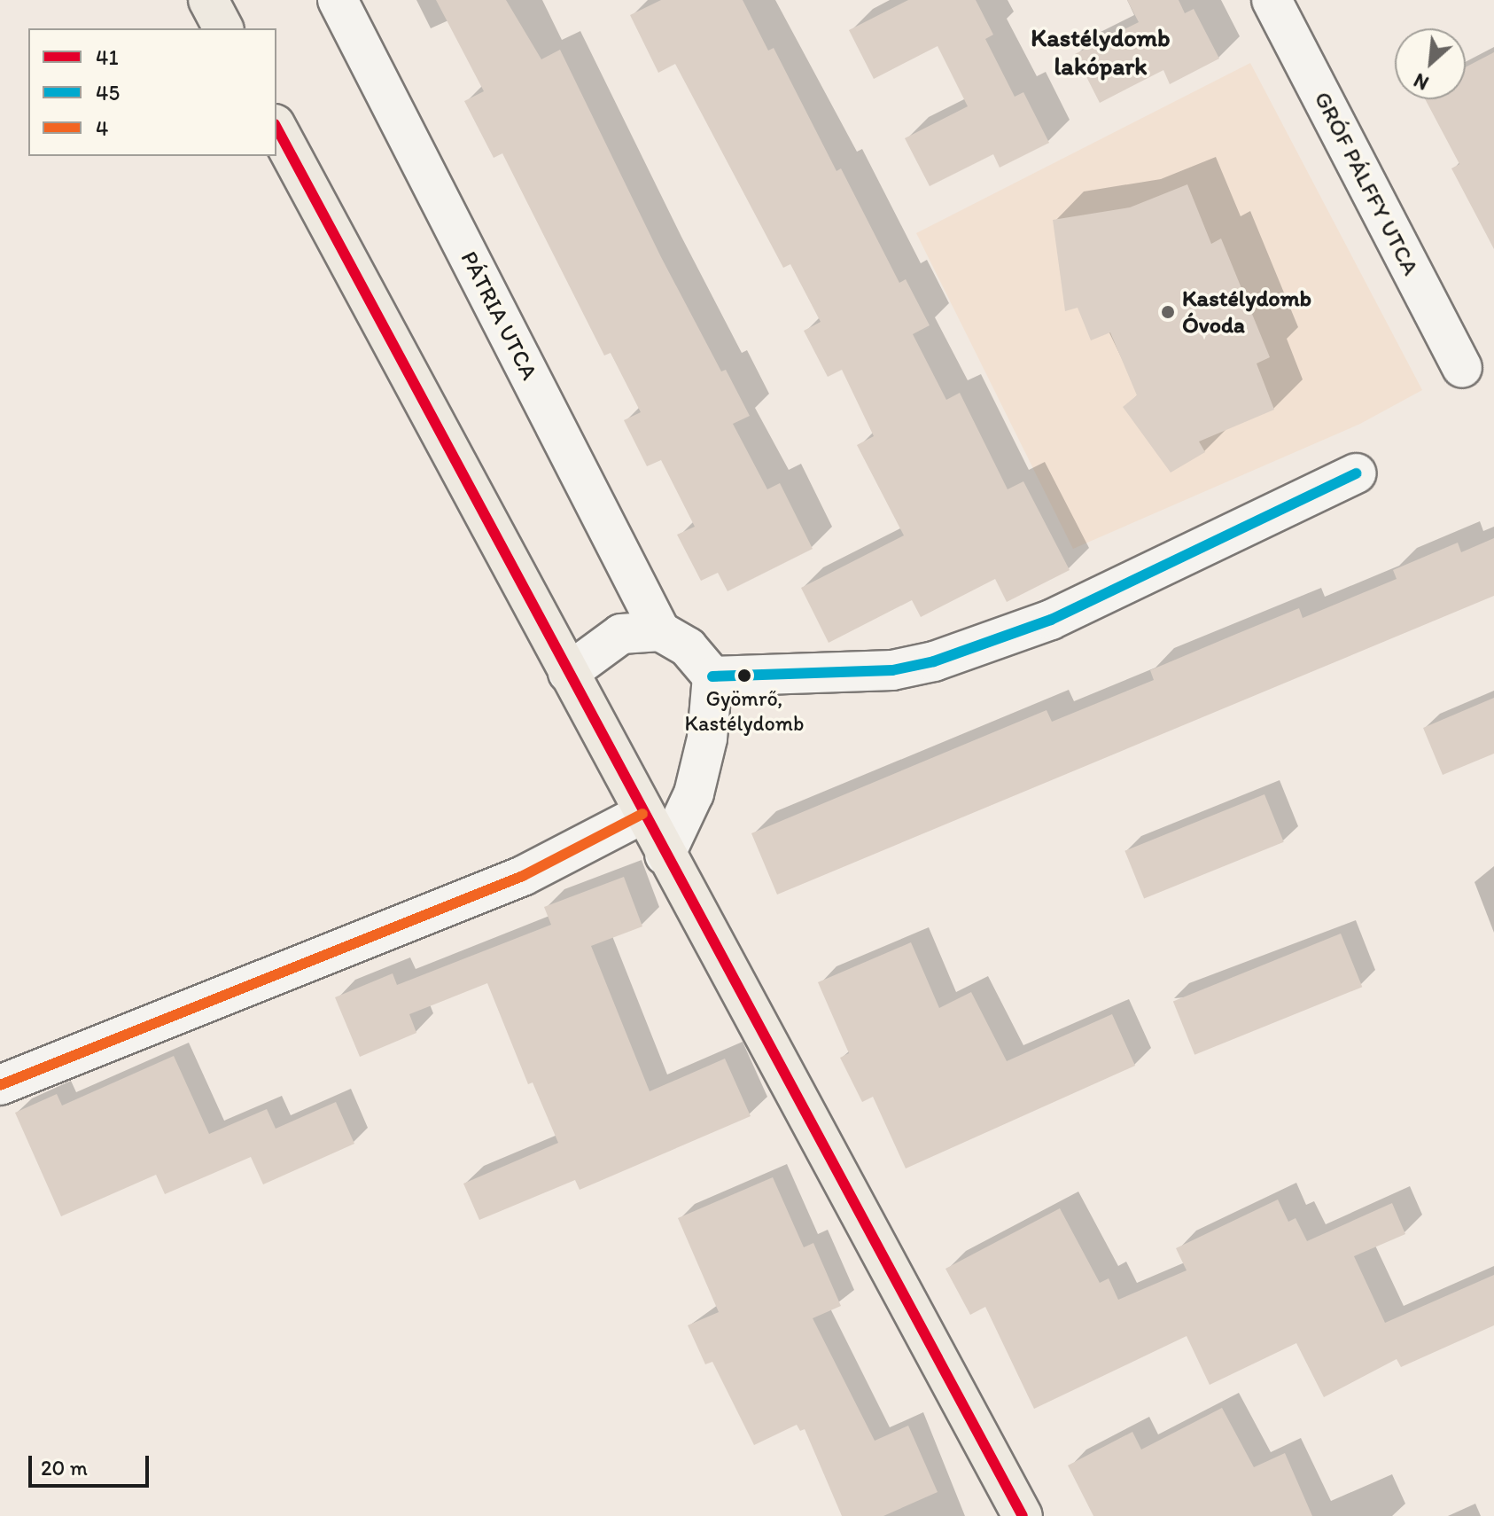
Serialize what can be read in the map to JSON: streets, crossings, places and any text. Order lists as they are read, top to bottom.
{
  "streets": {
    "street": ["GRÓF PÁLFFY UTCA", "PÁTRIA UTCA"]
  },
  "districts": ["Kastélydomb lakópark"],
  "places": ["Kastélydomb Óvoda", "Gyömrő, Kastélydomb"],
  "lines": ["transit line 41", "transit line 45", "transit line 4"],
  "legend": ["41", "45", "4"],
  "scale_bar": "20 m",
  "north": "bottom left"
}
